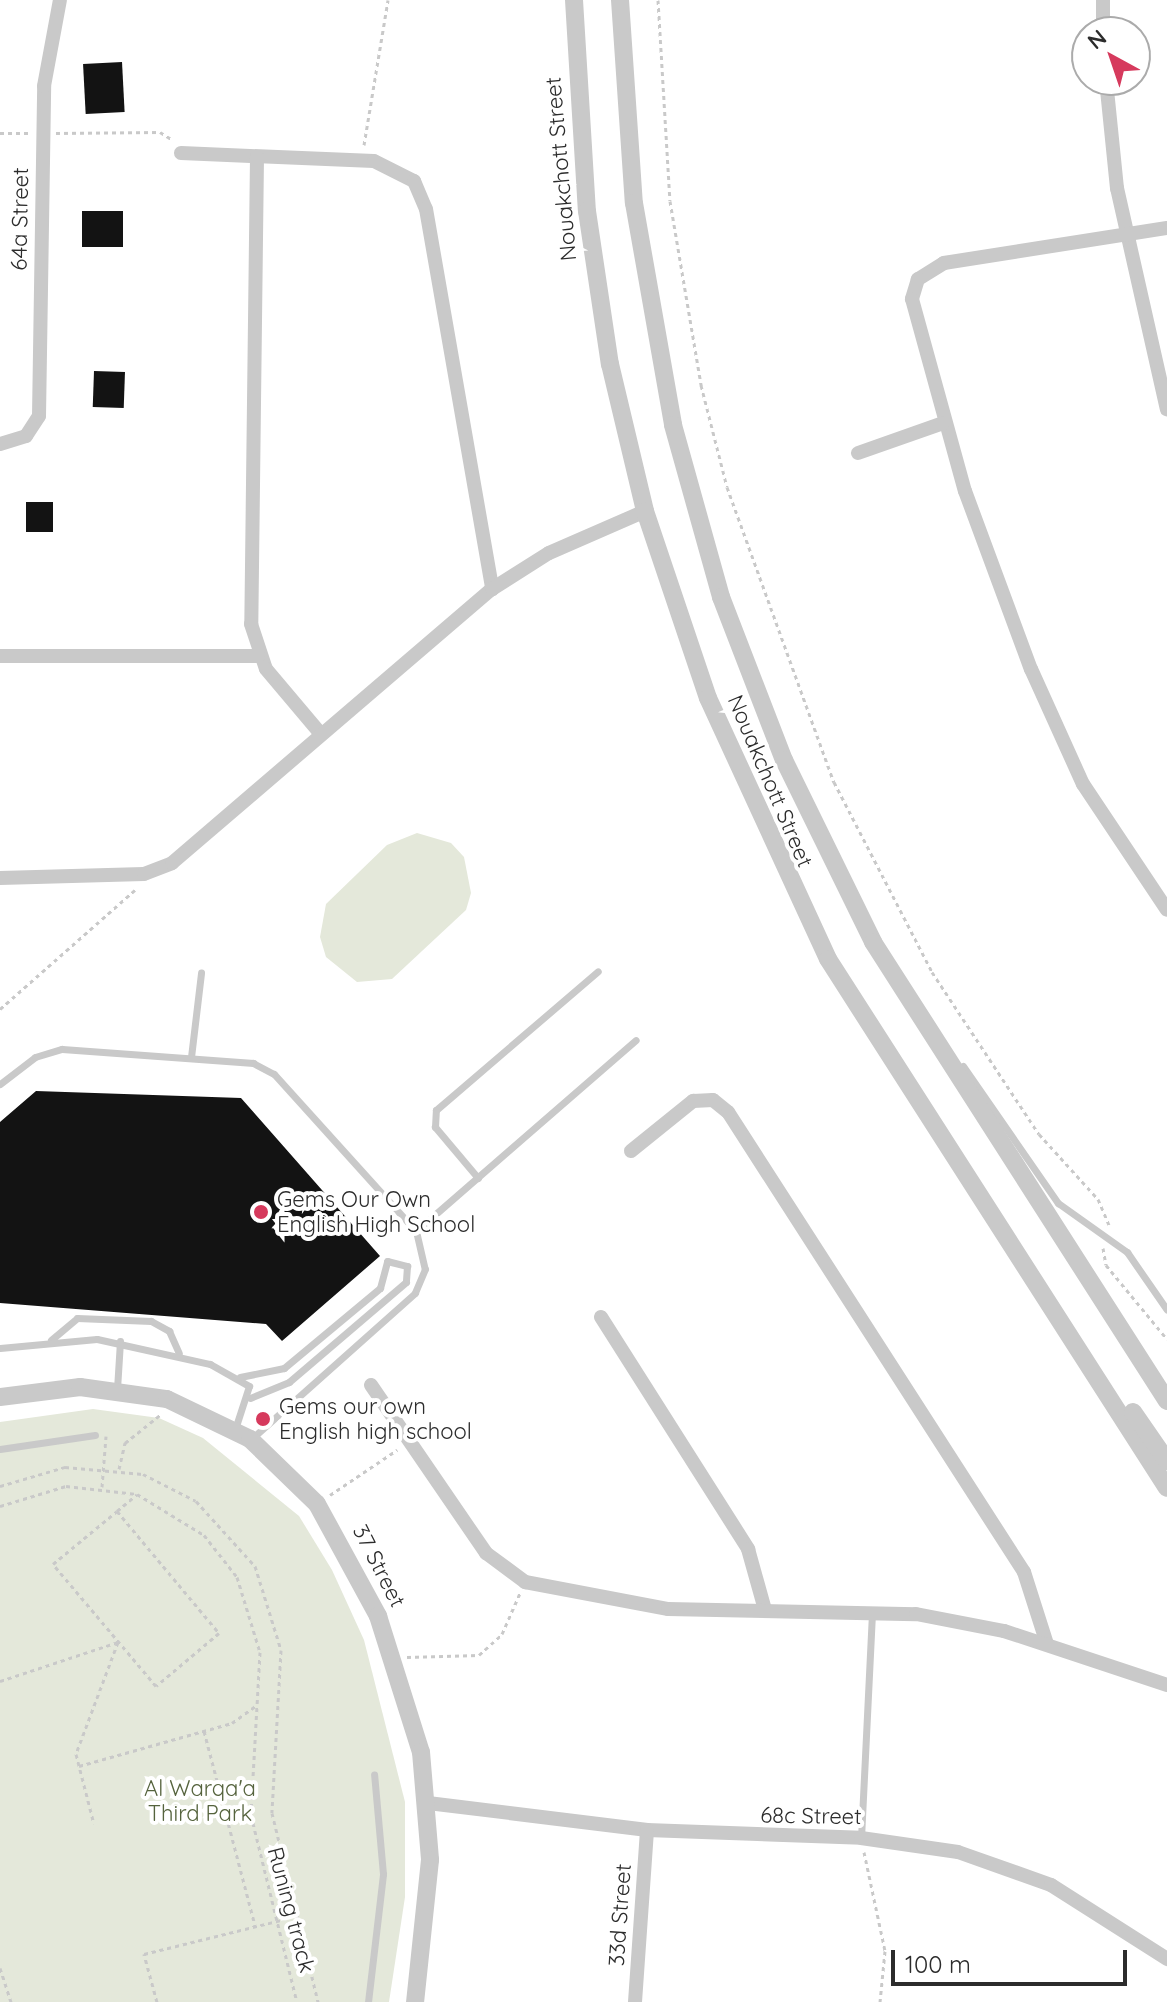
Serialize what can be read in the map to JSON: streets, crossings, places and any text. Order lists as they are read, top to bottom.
{
  "streets": {
    "street": [
      "Nouakchott Street",
      "64a Street",
      "37 Street",
      "68c Street",
      "33d Street"
    ],
    "path": ["Runing track"]
  },
  "crossings": [
    ["37 Street", "68c Street"],
    ["68c Street", "33d Street"]
  ],
  "parks": ["Al Warqa'a Third Park"],
  "places": ["Gems Our Own English High School", "Gems our own English high school"],
  "scale_bar": "100 m",
  "north": "top left"
}
